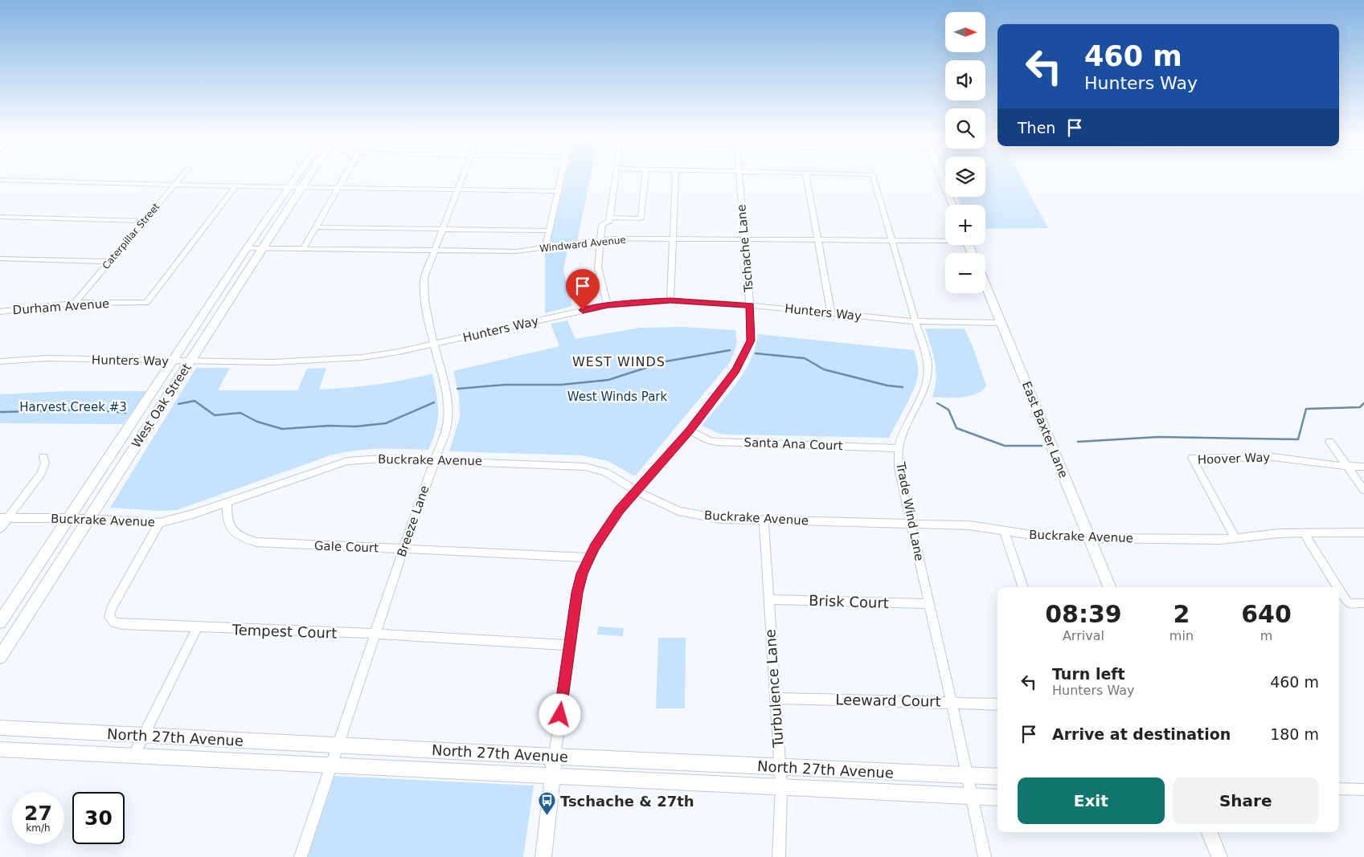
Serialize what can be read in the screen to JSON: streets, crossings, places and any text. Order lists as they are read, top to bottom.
{
  "streets": {
    "main road": [
      "Tschache Lane",
      "West Oak Street",
      "East Baxter Lane",
      "North 27th Avenue"
    ],
    "street": [
      "Caterpillar Street",
      "Windward Avenue",
      "Durham Avenue",
      "Hunters Way",
      "Santa Ana Court",
      "Hoover Way",
      "Buckrake Avenue",
      "Trade Wind Lane",
      "Breeze Lane",
      "Gale Court",
      "Brisk Court",
      "Tempest Court",
      "Turbulence Lane",
      "Leeward Court"
    ]
  },
  "crossings": [
    ["Caterpillar Street", "Durham Avenue"],
    ["Windward Avenue", "Tschache Lane"],
    ["Windward Avenue", "West Oak Street"],
    ["Windward Avenue", "Trade Wind Lane"],
    ["Windward Avenue", "Breeze Lane"],
    ["Tschache Lane", "Hunters Way"],
    ["Tschache Lane", "Santa Ana Court"],
    ["Tschache Lane", "Buckrake Avenue"],
    ["Tschache Lane", "Gale Court"],
    ["Tschache Lane", "Tempest Court"],
    ["Tschache Lane", "North 27th Avenue"],
    ["Hunters Way", "West Oak Street"],
    ["Hunters Way", "East Baxter Lane"],
    ["Hunters Way", "Trade Wind Lane"],
    ["Hunters Way", "Breeze Lane"],
    ["West Oak Street", "Buckrake Avenue"],
    ["East Baxter Lane", "Buckrake Avenue"],
    ["Santa Ana Court", "Trade Wind Lane"],
    ["Hoover Way", "Buckrake Avenue"],
    ["Buckrake Avenue", "Trade Wind Lane"],
    ["Buckrake Avenue", "Breeze Lane"],
    ["Buckrake Avenue", "Gale Court"],
    ["Buckrake Avenue", "Tempest Court"],
    ["Buckrake Avenue", "Turbulence Lane"],
    ["Trade Wind Lane", "Brisk Court"],
    ["Trade Wind Lane", "Leeward Court"],
    ["Trade Wind Lane", "North 27th Avenue"],
    ["Breeze Lane", "Gale Court"],
    ["Breeze Lane", "Tempest Court"],
    ["Breeze Lane", "North 27th Avenue"],
    ["Brisk Court", "Turbulence Lane"],
    ["Turbulence Lane", "Leeward Court"],
    ["Turbulence Lane", "North 27th Avenue"]
  ],
  "districts": ["WEST WINDS"],
  "parks": ["West Winds Park", "Harvest Creek #3"],
  "places": {
    "bus stop": ["Tschache & 27th"]
  },
  "north": "right",
  "page": {
    "map_buttons": ["+", "−"],
    "turn": ["460 m", "Hunters Way"],
    "then": "Then",
    "eta": [
      "08:39",
      "Arrival",
      "2",
      "min",
      "640",
      "m"
    ],
    "list": [
      {
        "name": "Turn left",
        "note": "Hunters Way",
        "value": "460 m"
      },
      {
        "name": "Arrive at destination",
        "value": "180 m"
      }
    ],
    "buttons": ["Exit", "Share"],
    "speed": "27 km/h",
    "limit": "30"
  }
}
